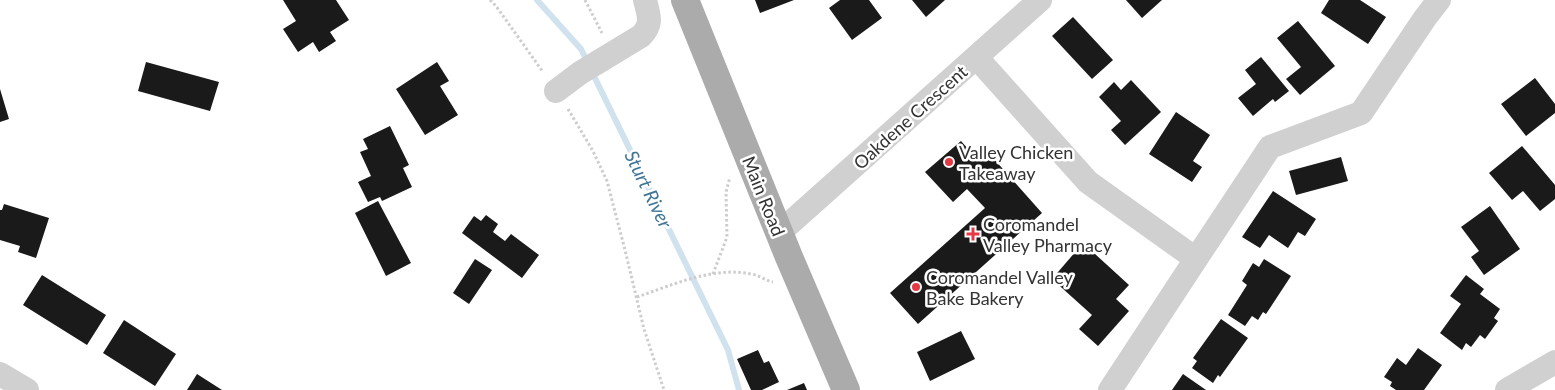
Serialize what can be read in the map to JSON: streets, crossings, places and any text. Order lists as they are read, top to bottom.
{
  "streets": {
    "main road": ["Main Road"],
    "street": ["Oakdene Crescent"]
  },
  "crossings": [
    ["Oakdene Crescent", "Main Road"]
  ],
  "water": ["Sturt River"],
  "places": {
    "other": ["Valley Chicken Takeaway", "Coromandel Valley Bake Bakery"],
    "health": ["Coromandel Valley Pharmacy"]
  }
}
